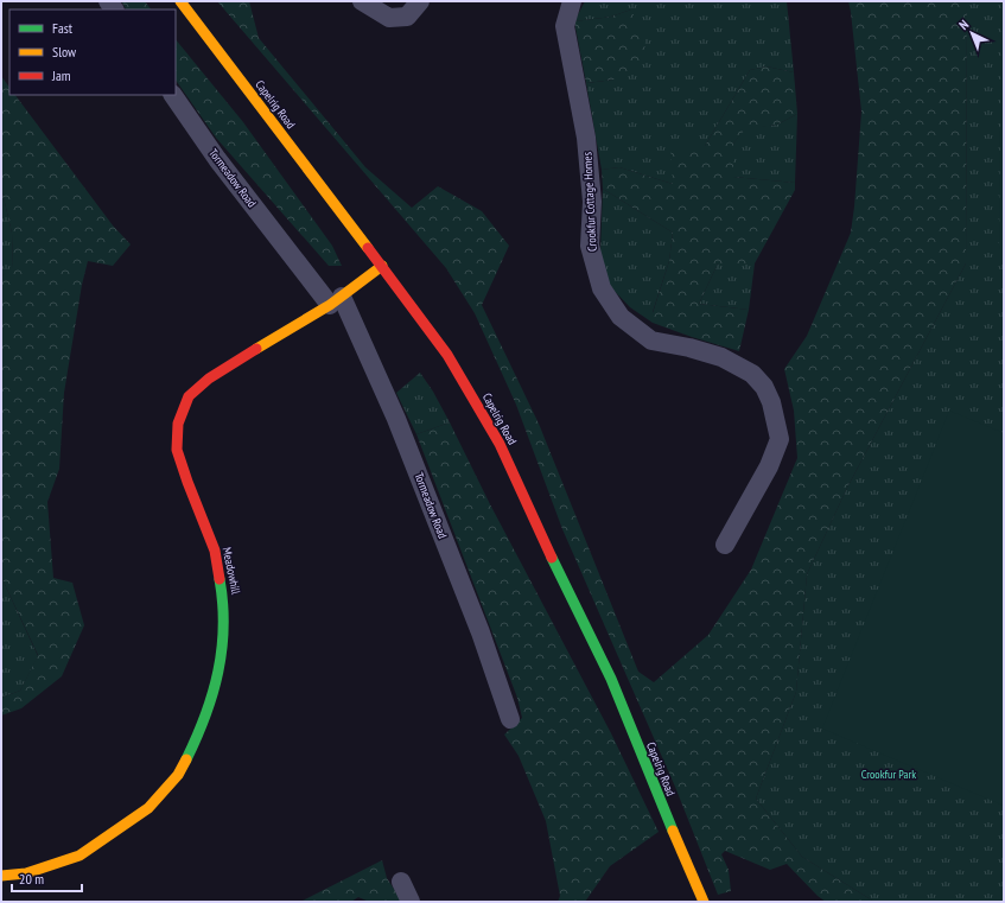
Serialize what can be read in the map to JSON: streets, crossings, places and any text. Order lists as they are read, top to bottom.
{
  "streets": {
    "street": [
      "Capelrig Road",
      "Tormeadow Road",
      "Crookfur Cottage Homes",
      "Meadowhill"
    ]
  },
  "crossings": [
    ["Capelrig Road", "Meadowhill"],
    ["Tormeadow Road", "Meadowhill"]
  ],
  "parks": ["Crookfur Park"],
  "legend": ["Fast", "Slow", "Jam"],
  "scale_bar": "20 m",
  "north": "top left"
}
